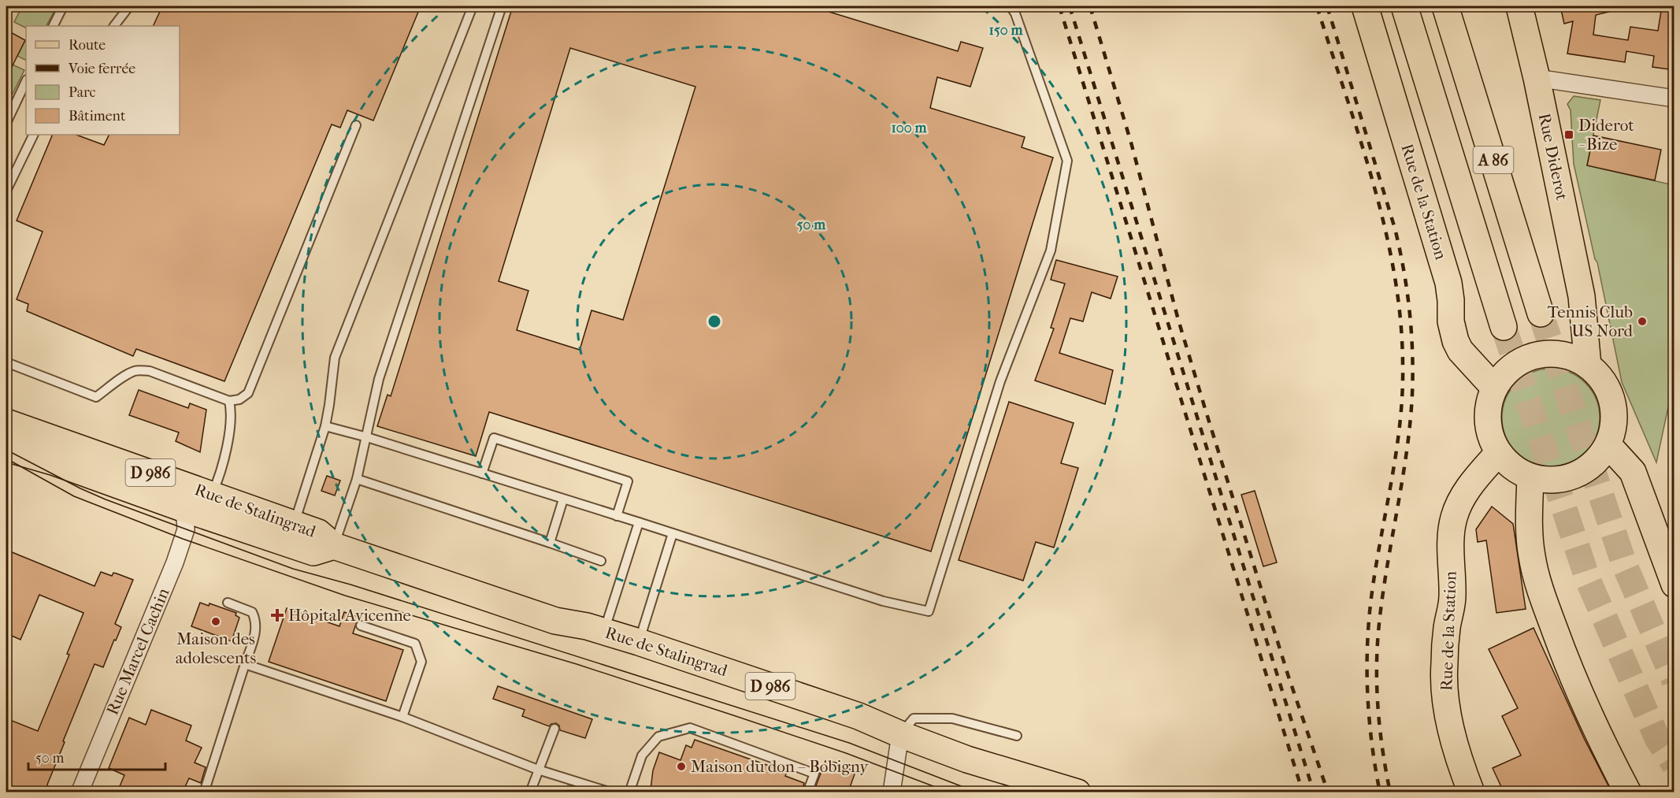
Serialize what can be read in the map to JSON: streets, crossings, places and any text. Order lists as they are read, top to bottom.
{
  "streets": {
    "main road": [
      "Rue Diderot",
      "A 86",
      "Rue de la Station",
      "D 986",
      "Rue de Stalingrad"
    ],
    "street": ["Rue Marcel Cachin"]
  },
  "crossings": [
    ["Rue Diderot", "Rue de la Station"],
    ["Rue de Stalingrad", "Rue Marcel Cachin"]
  ],
  "places": {
    "transit": ["Diderot - Bize"],
    "other": ["Tennis Club US Nord", "Maison des adolescents", "Maison du don – Bobigny"],
    "health": ["Hôpital Avicenne"]
  },
  "legend": [
    "Route",
    "Voie ferrée",
    "Parc",
    "Bâtiment"
  ],
  "scale_bar": "50 m",
  "rings": ["150 m", "100 m", "50 m"]
}
